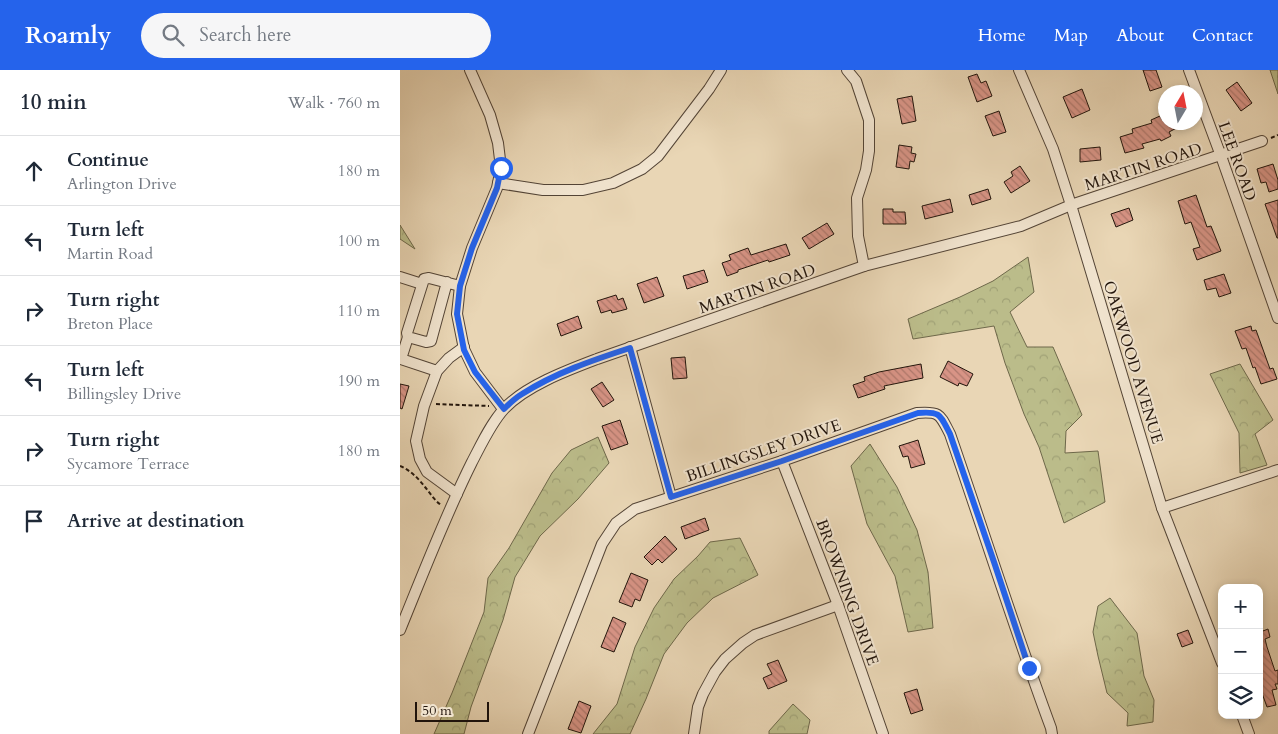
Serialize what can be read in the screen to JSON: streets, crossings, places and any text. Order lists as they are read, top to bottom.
{
  "streets": {
    "street": [
      "LEE ROAD",
      "MARTIN ROAD",
      "OAKWOOD AVENUE",
      "BILLINGSLEY DRIVE",
      "BROWNING DRIVE"
    ]
  },
  "crossings": [
    ["LEE ROAD", "MARTIN ROAD"],
    ["MARTIN ROAD", "OAKWOOD AVENUE"],
    ["BILLINGSLEY DRIVE", "BROWNING DRIVE"]
  ],
  "scale_bar": "50 m",
  "north": "top",
  "page": {
    "header": "Roamly",
    "search": "Search here",
    "nav": [
      "Home",
      "Map",
      "About",
      "Contact"
    ],
    "heading": ["10 min", "Walk · 760 m"],
    "list": [
      ["Continue", "Arlington Drive", "180 m"],
      ["Turn left", "Martin Road", "100 m"],
      ["Turn right", "Breton Place", "110 m"],
      ["Turn left", "Billingsley Drive", "190 m"],
      ["Turn right", "Sycamore Terrace", "180 m"],
      "Arrive at destination"
    ],
    "map_buttons": ["+", "−"],
    "scale": "50 m"
  }
}
